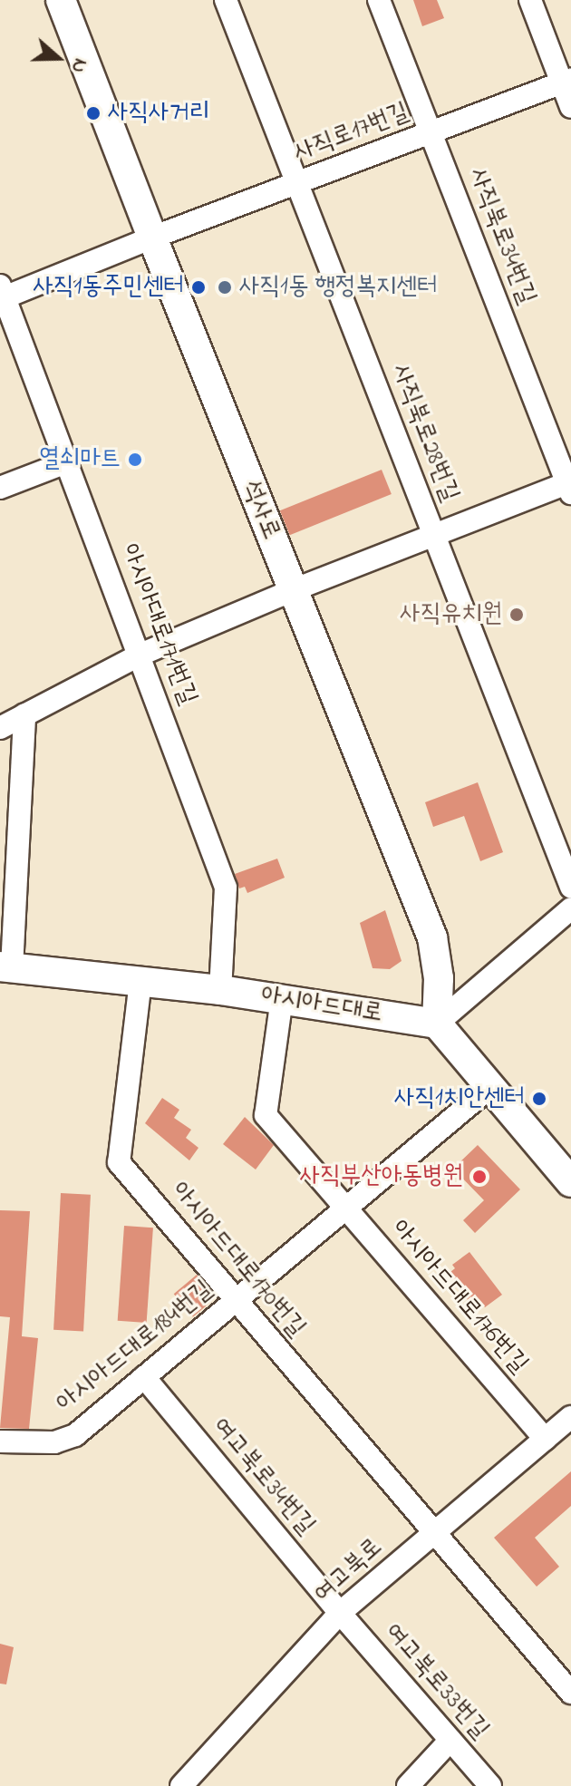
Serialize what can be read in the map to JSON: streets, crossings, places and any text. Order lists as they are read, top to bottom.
{
  "streets": {
    "main road": ["석사로", "아시아드대로"],
    "street": [
      "사직로17번길",
      "사직북로34번길",
      "사직북로28번길",
      "아시아대로171번길",
      "아시아드대로170번길",
      "아시아드대로176번길",
      "아시아드대로184번길",
      "여고북로34번길",
      "여고북로",
      "여고북로33번길"
    ]
  },
  "crossings": [
    ["사직로17번길", "사직북로34번길"],
    ["사직로17번길", "사직북로28번길"],
    ["사직로17번길", "석사로"],
    ["사직로17번길", "아시아대로171번길"],
    ["석사로", "아시아드대로"],
    ["아시아대로171번길", "아시아드대로"],
    ["아시아드대로", "아시아드대로170번길"],
    ["아시아드대로", "아시아드대로176번길"],
    ["아시아드대로170번길", "아시아드대로184번길"],
    ["아시아드대로170번길", "여고북로"],
    ["아시아드대로176번길", "아시아드대로184번길"],
    ["아시아드대로176번길", "여고북로"],
    ["아시아드대로184번길", "여고북로34번길"],
    ["여고북로34번길", "여고북로"],
    ["여고북로34번길", "여고북로33번길"],
    ["여고북로", "여고북로33번길"]
  ],
  "places": [
    "사직사거리",
    "사직1동주민센터",
    "사직1동 행정복지센터",
    "열쇠마트",
    "사직유치원",
    "사직1치안센터",
    "사직부산아동병원"
  ],
  "north": "right"
}
